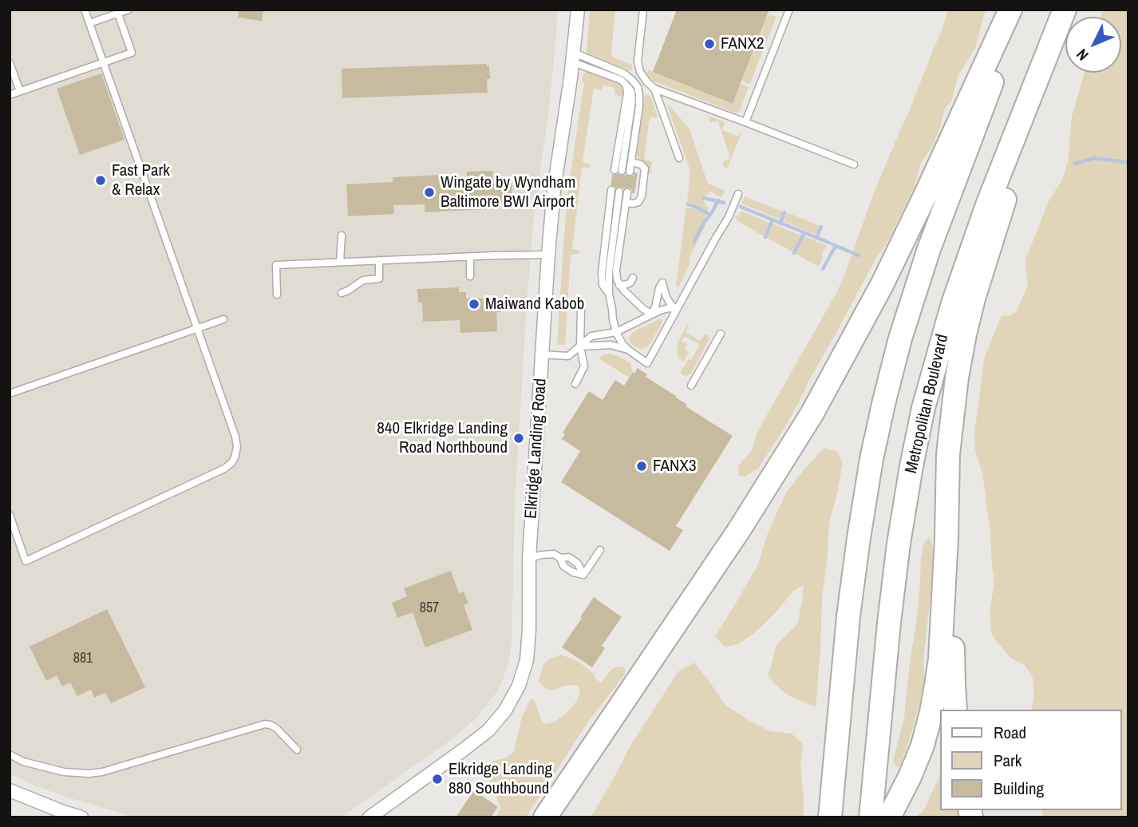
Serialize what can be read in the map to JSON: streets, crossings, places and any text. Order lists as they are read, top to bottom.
{
  "streets": {
    "highway": ["Metropolitan Boulevard"],
    "street": ["Elkridge Landing Road"]
  },
  "places": [
    "FANX2",
    "Fast Park & Relax",
    "Wingate by Wyndham Baltimore BWI Airport",
    "Maiwand Kabob",
    "840 Elkridge Landing Road Northbound",
    "FANX3",
    "Elkridge Landing 880 Southbound"
  ],
  "house_numbers": ["857", "881"],
  "legend": ["Road", "Park", "Building"],
  "north": "bottom left"
}
